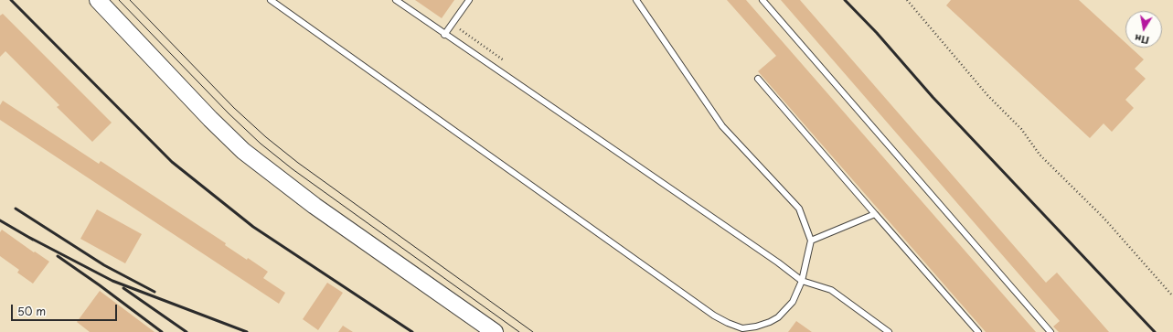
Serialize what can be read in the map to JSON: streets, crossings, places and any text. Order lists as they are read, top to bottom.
{
  "scale_bar": "50 m",
  "north": "bottom"
}
